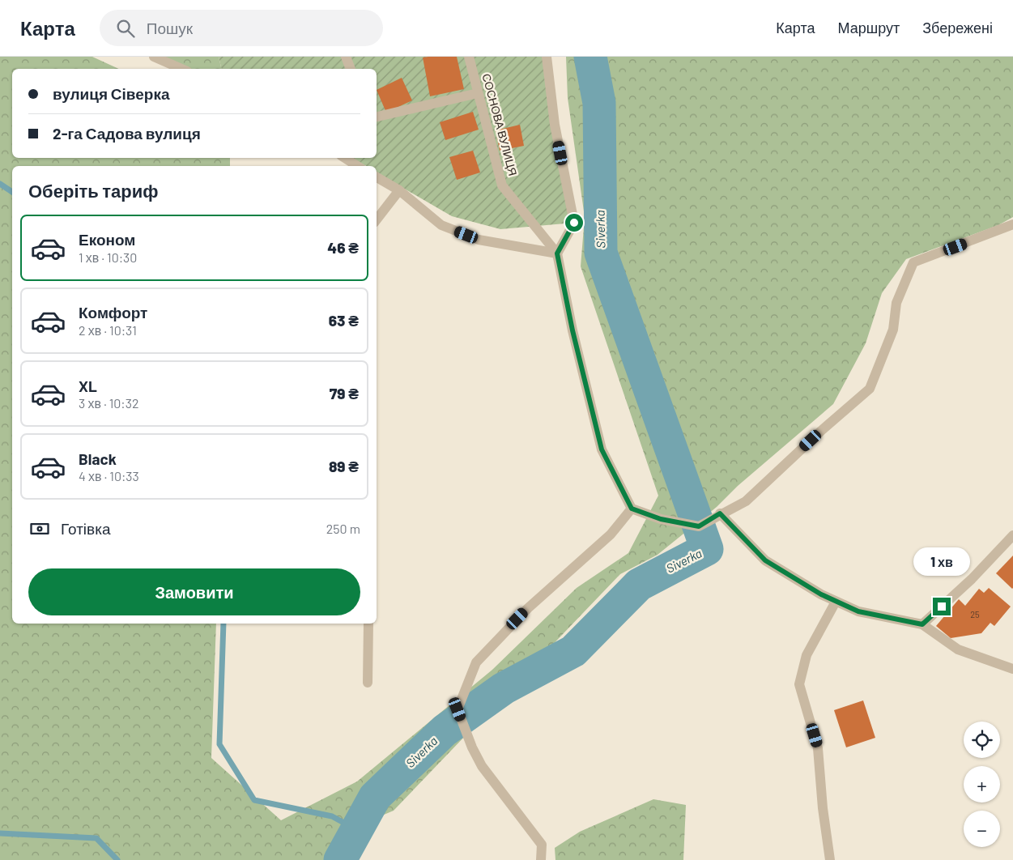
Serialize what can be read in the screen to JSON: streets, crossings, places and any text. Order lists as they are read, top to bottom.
{
  "streets": {
    "street": ["СОСНОВА ВУЛИЦЯ"]
  },
  "water": ["Siverka"],
  "house_numbers": ["25"],
  "page": {
    "header": "Карта",
    "search": "Пошук",
    "nav": ["Карта", "Маршрут", "Збережені"],
    "banner": ["вулиця Сіверка", "2-га Садова вулиця"],
    "heading": "Оберіть тариф",
    "list": [
      {
        "name": "Економ",
        "note": "1 хв · 10:30",
        "value": "46 ₴"
      },
      {
        "name": "Комфорт",
        "note": "2 хв · 10:31",
        "value": "63 ₴"
      },
      {
        "name": "XL",
        "note": "3 хв · 10:32",
        "value": "79 ₴"
      },
      {
        "name": "Black",
        "note": "4 хв · 10:33",
        "value": "89 ₴"
      }
    ],
    "pay": ["Готівка", "250 m"],
    "bubble": "1 хв",
    "buttons": "Замовити",
    "map_buttons": ["+", "−"]
  }
}
